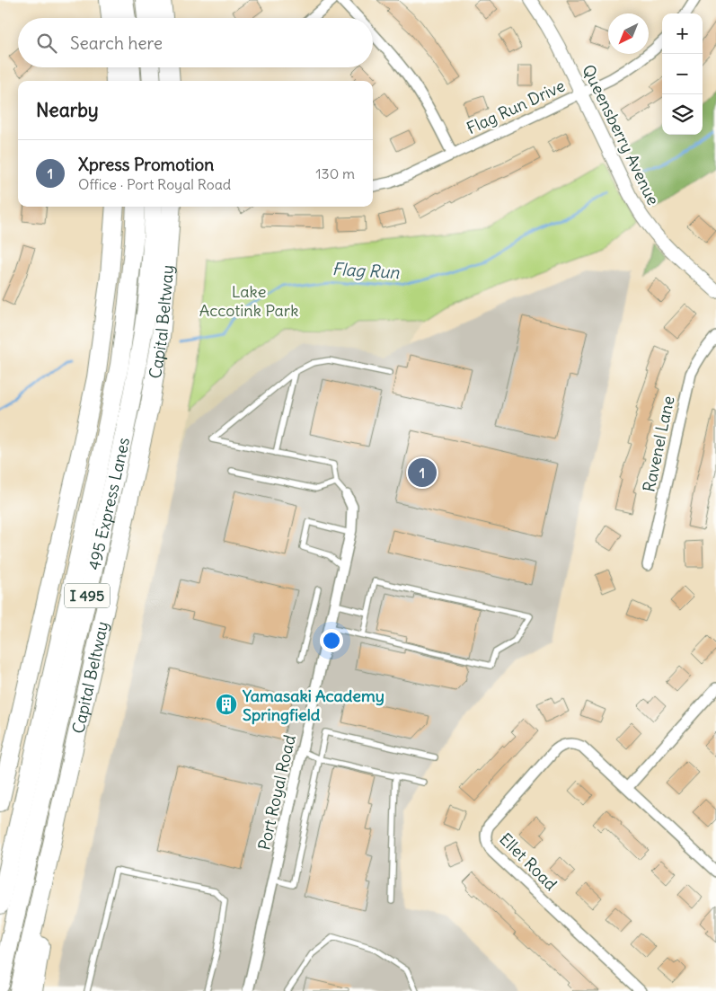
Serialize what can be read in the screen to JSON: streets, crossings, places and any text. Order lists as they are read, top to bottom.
{
  "streets": {
    "highway": ["Capital Beltway", "495 Express Lanes", "I 495"],
    "street": [
      "Flag Run Drive",
      "Queensberry Avenue",
      "Ravenel Lane",
      "Port Royal Road",
      "Ellet Road"
    ]
  },
  "crossings": [
    ["Flag Run Drive", "Queensberry Avenue"]
  ],
  "water": ["Flag Run"],
  "parks": ["Lake Accotink Park"],
  "places": {
    "building": ["Yamasaki Academy Springfield"]
  },
  "north": "bottom left",
  "page": {
    "map_buttons": ["+", "−"],
    "search": "Search here",
    "heading": "Nearby",
    "list": [
      {
        "mark": "1",
        "name": "Xpress Promotion",
        "note": "Office · Port Royal Road",
        "value": "130 m"
      }
    ],
    "pins": "1"
  }
}
